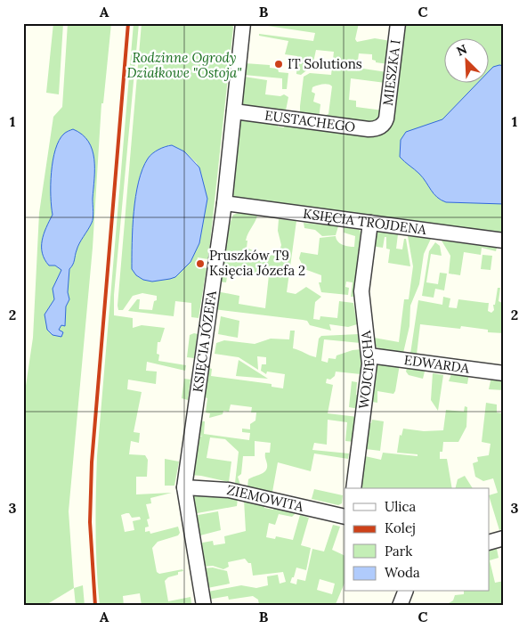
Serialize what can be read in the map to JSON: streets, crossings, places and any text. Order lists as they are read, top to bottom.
{
  "streets": {
    "street": [
      "MIESZKA I",
      "EUSTACHEGO",
      "KSIĘCIA TROJDENA",
      "KSIĘCIA JÓZEFA",
      "EDWARDA",
      "WOJCIECHA",
      "ZIEMOWITA"
    ]
  },
  "crossings": [
    ["MIESZKA I", "EUSTACHEGO"],
    ["EUSTACHEGO", "KSIĘCIA JÓZEFA"],
    ["KSIĘCIA TROJDENA", "KSIĘCIA JÓZEFA"],
    ["KSIĘCIA TROJDENA", "WOJCIECHA"],
    ["KSIĘCIA JÓZEFA", "ZIEMOWITA"],
    ["EDWARDA", "WOJCIECHA"]
  ],
  "parks": ["Rodzinne Ogrody Działkowe \"Ostoja\""],
  "places": ["IT Solutions", "Pruszków T9 Księcia Józefa 2"],
  "legend": [
    "Ulica",
    "Kolej",
    "Park",
    "Woda"
  ],
  "north": "top left",
  "grid": {
    "columns": ["A", "B", "C"],
    "rows": ["1", "2", "3"]
  }
}
